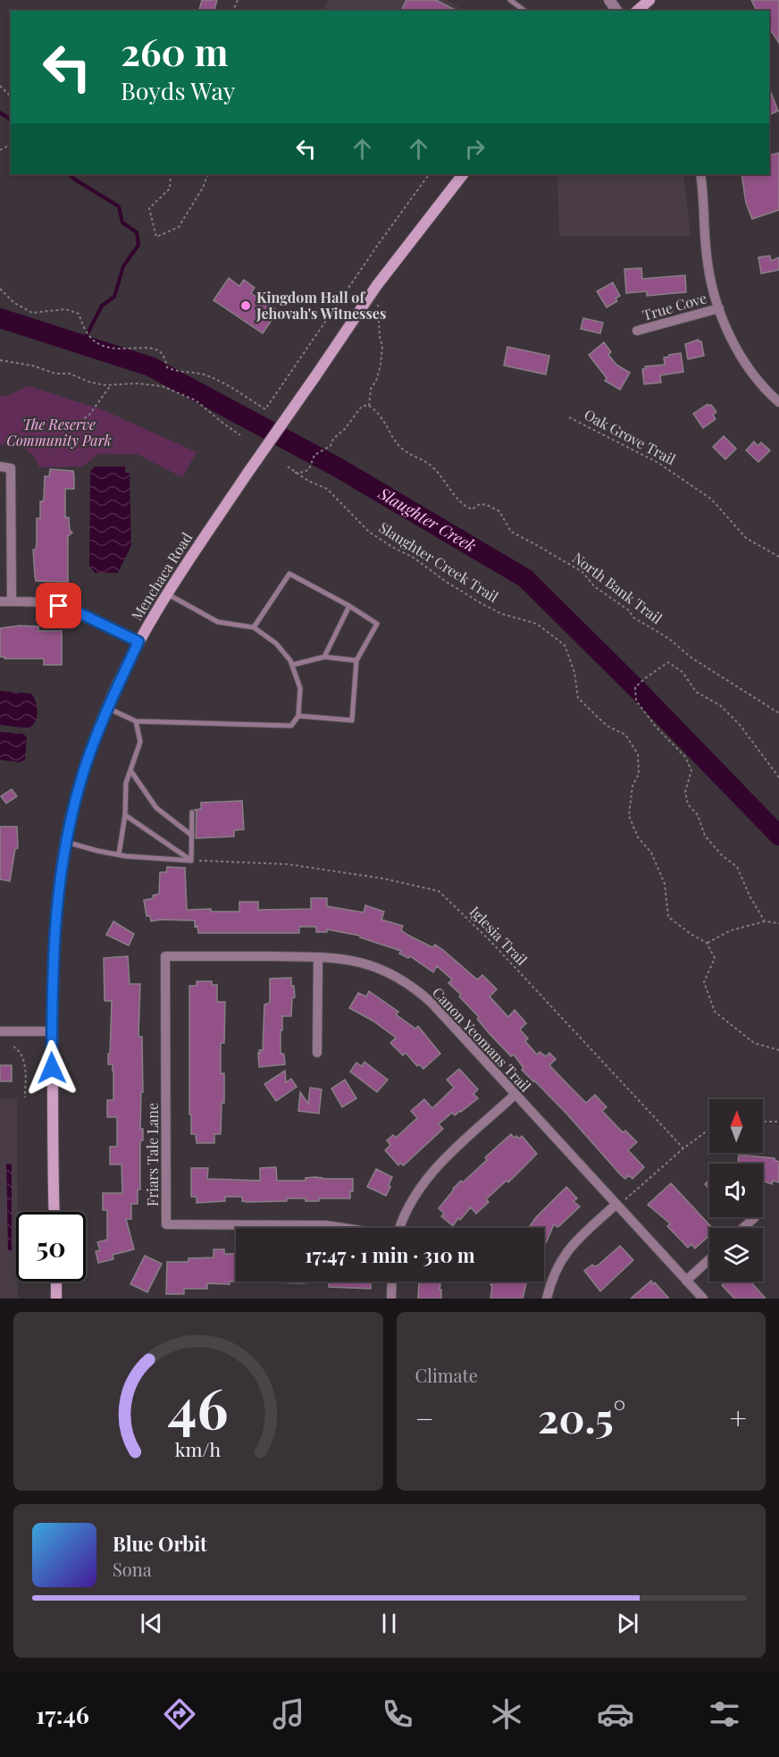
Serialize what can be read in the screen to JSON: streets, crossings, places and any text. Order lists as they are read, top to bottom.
{
  "streets": {
    "main road": ["Menchaca Road"],
    "street": ["True Cove", "Canon Yeomans Trail", "Friars Tale Lane"],
    "path": [
      "Oak Grove Trail",
      "Slaughter Creek Trail",
      "North Bank Trail",
      "Iglesia Trail"
    ]
  },
  "crossings": [
    ["Canon Yeomans Trail", "Friars Tale Lane"]
  ],
  "water": ["Slaughter Creek"],
  "parks": ["The Reserve Community Park"],
  "places": ["Kingdom Hall of Jehovah's Witnesses"],
  "north": "top",
  "page": {
    "turn": ["260 m", "Boyds Way"],
    "limit": "50",
    "trip": "17:47 · 1 min · 310 m",
    "tile": "Climate",
    "heat": ["−", "20.5°", "+"],
    "song": ["Blue Orbit", "Sona"],
    "tabs": "17:46",
    "gauge": ["46", "km/h"]
  }
}
